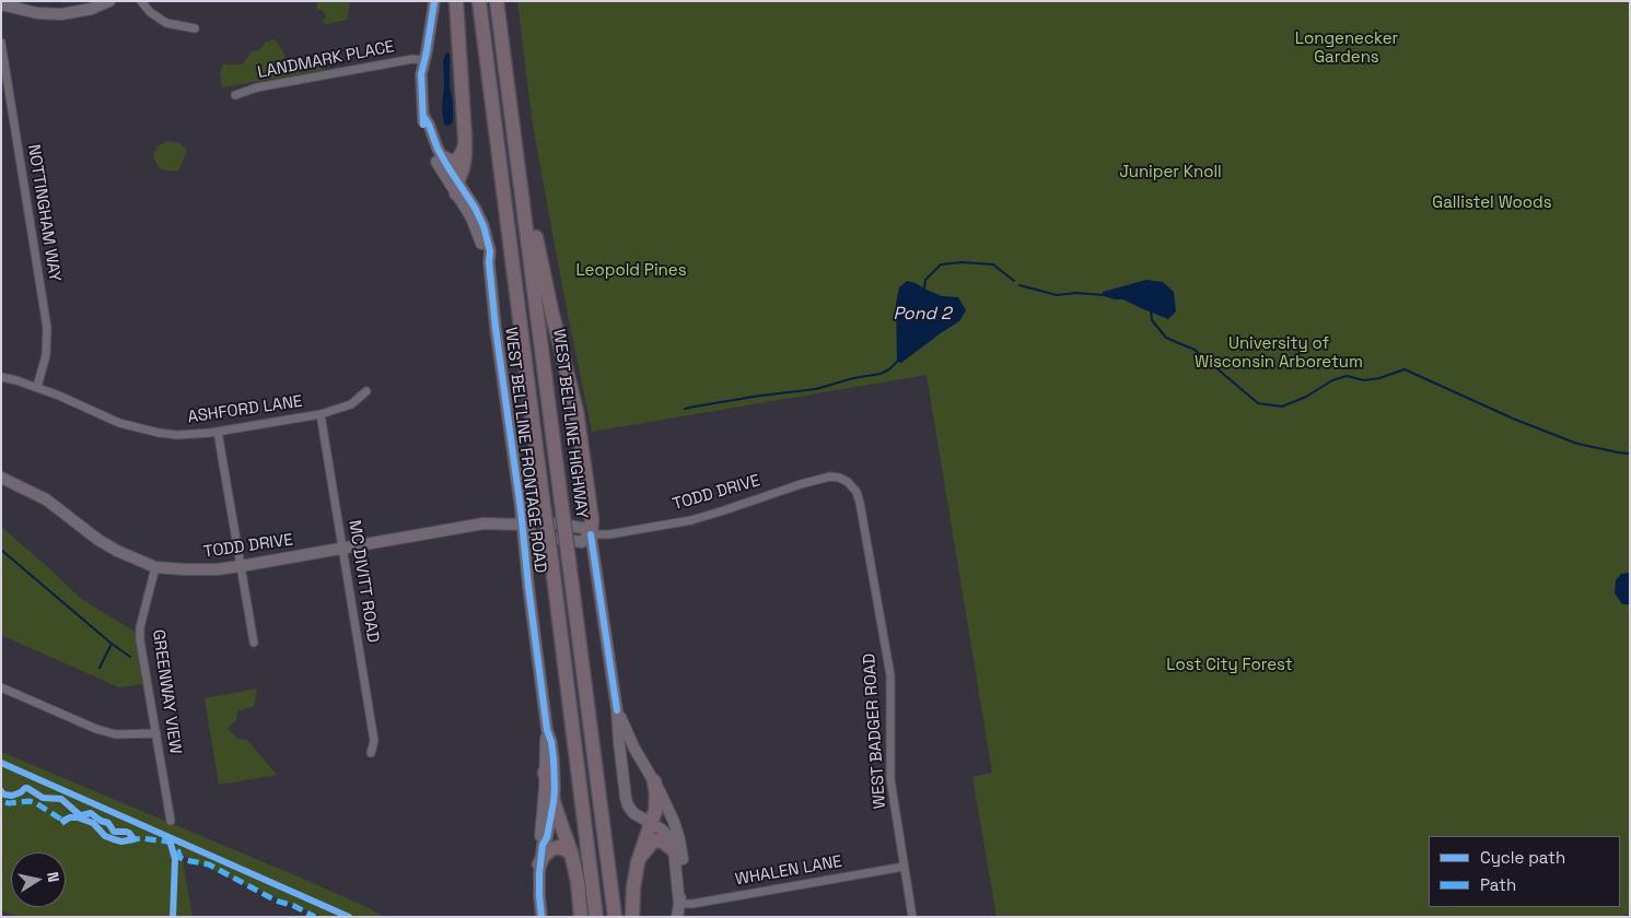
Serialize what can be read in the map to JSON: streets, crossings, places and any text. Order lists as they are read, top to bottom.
{
  "streets": {
    "highway": ["WEST BELTLINE HIGHWAY"],
    "street": [
      "LANDMARK PLACE",
      "NOTTINGHAM WAY",
      "ASHFORD LANE",
      "WEST BELTLINE FRONTAGE ROAD",
      "TODD DRIVE",
      "MC DIVITT ROAD",
      "GREENWAY VIEW",
      "WEST BADGER ROAD",
      "WHALEN LANE"
    ]
  },
  "crossings": [
    ["LANDMARK PLACE", "WEST BELTLINE FRONTAGE ROAD"],
    ["NOTTINGHAM WAY", "ASHFORD LANE"],
    ["ASHFORD LANE", "MC DIVITT ROAD"],
    ["WEST BELTLINE FRONTAGE ROAD", "TODD DRIVE"],
    ["TODD DRIVE", "MC DIVITT ROAD"],
    ["TODD DRIVE", "GREENWAY VIEW"],
    ["TODD DRIVE", "WEST BADGER ROAD"],
    ["WEST BADGER ROAD", "WHALEN LANE"]
  ],
  "water": ["Pond 2"],
  "parks": [
    "Longenecker Gardens",
    "Juniper Knoll",
    "Gallistel Woods",
    "Leopold Pines",
    "University of Wisconsin Arboretum",
    "Lost City Forest"
  ],
  "legend": ["Cycle path", "Path"],
  "north": "right"
}
